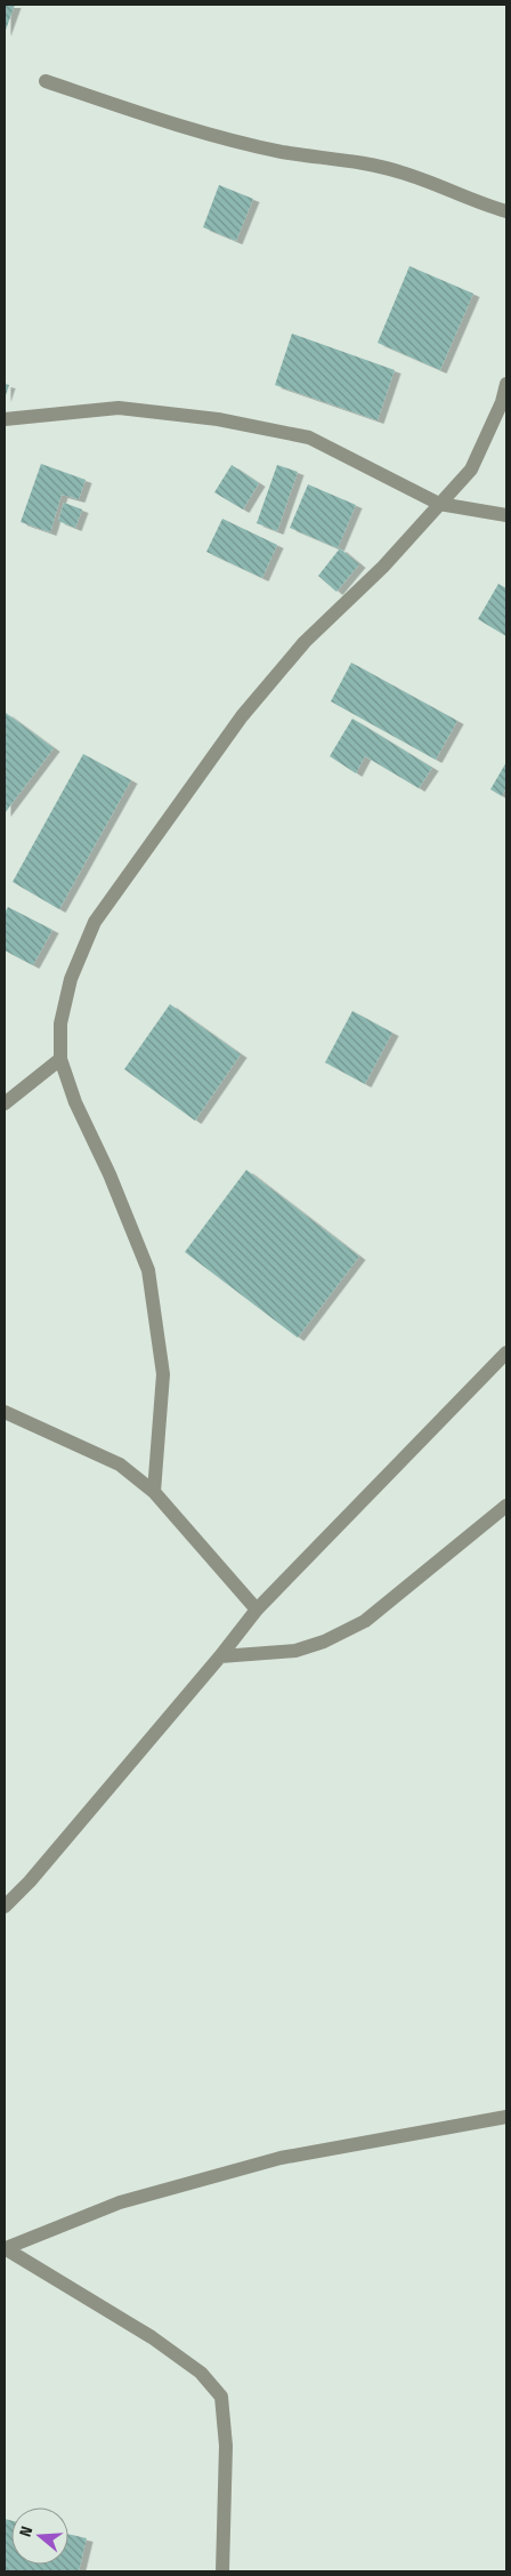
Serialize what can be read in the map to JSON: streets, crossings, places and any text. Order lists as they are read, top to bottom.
{
  "north": "left"
}
